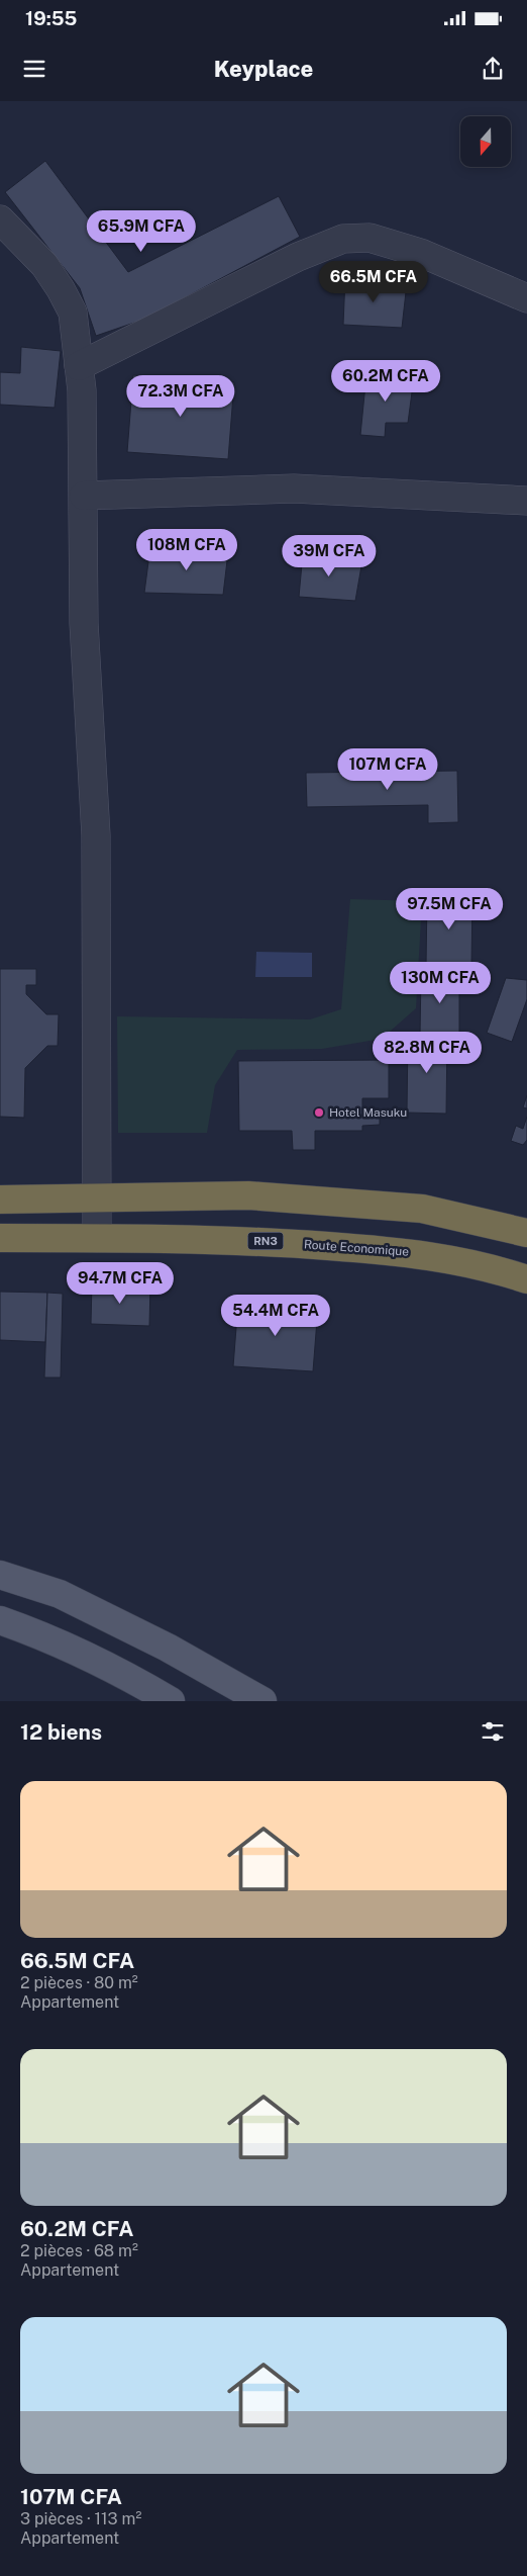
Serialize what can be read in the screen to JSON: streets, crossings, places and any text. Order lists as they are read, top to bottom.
{
  "streets": {
    "highway": ["RN3", "Route Economique"]
  },
  "places": ["Hotel Masuku"],
  "north": "bottom",
  "page": {
    "status": "19:55",
    "header": "Keyplace",
    "price": [
      "65.9M CFA",
      "66.5M CFA",
      "60.2M CFA",
      "72.3M CFA",
      "108M CFA",
      "39M CFA",
      "107M CFA",
      "97.5M CFA",
      "130M CFA",
      "82.8M CFA",
      "94.7M CFA",
      "54.4M CFA"
    ],
    "heading": "12 biens",
    "list": [
      {
        "name": "66.5M CFA",
        "note": "2 pièces · 80 m² · Appartement"
      },
      {
        "name": "60.2M CFA",
        "note": "2 pièces · 68 m² · Appartement"
      },
      {
        "name": "107M CFA",
        "note": "3 pièces · 113 m² · Appartement"
      }
    ]
  }
}
